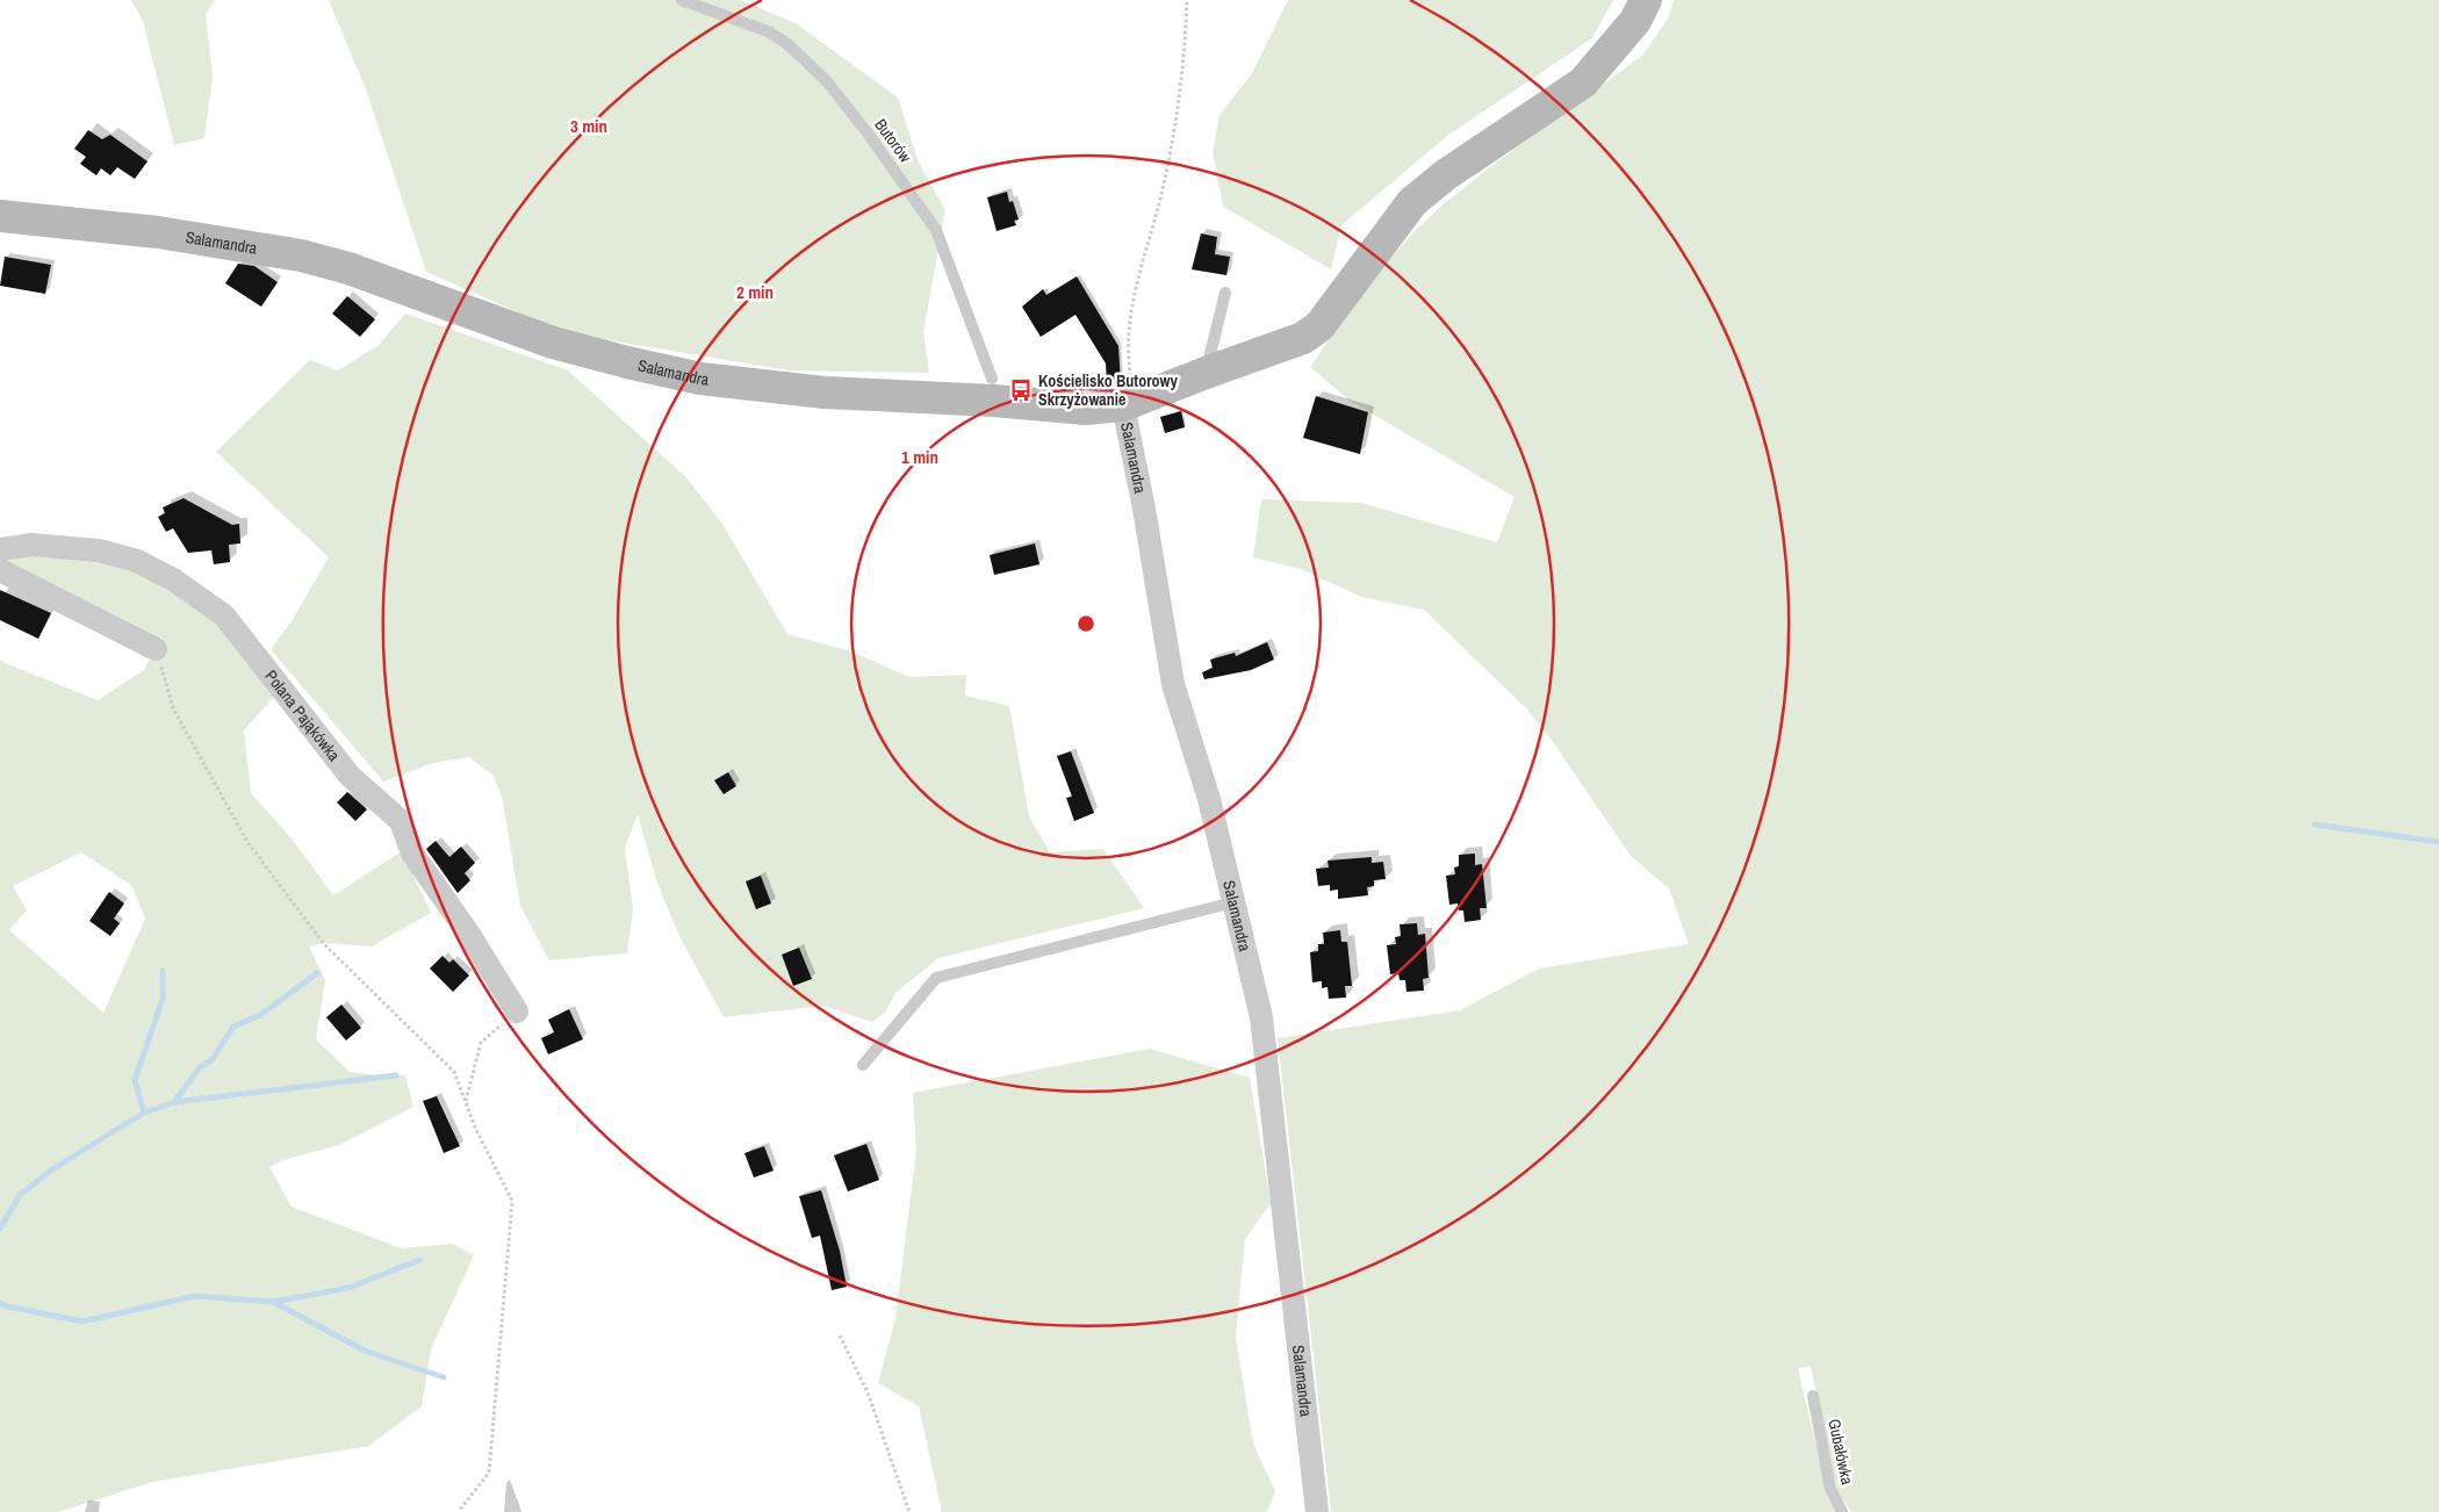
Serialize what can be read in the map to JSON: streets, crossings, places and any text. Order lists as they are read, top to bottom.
{
  "streets": {
    "street": ["Salamandra", "Polana Pająkówka"],
    "lane": ["Butorów", "Gubałówka"]
  },
  "crossings": [
    ["Butorów", "Salamandra"]
  ],
  "places": {
    "bus stop": ["Kościelisko Butorowy Skrzyżowanie"]
  },
  "rings": ["3 min", "2 min", "1 min"]
}
